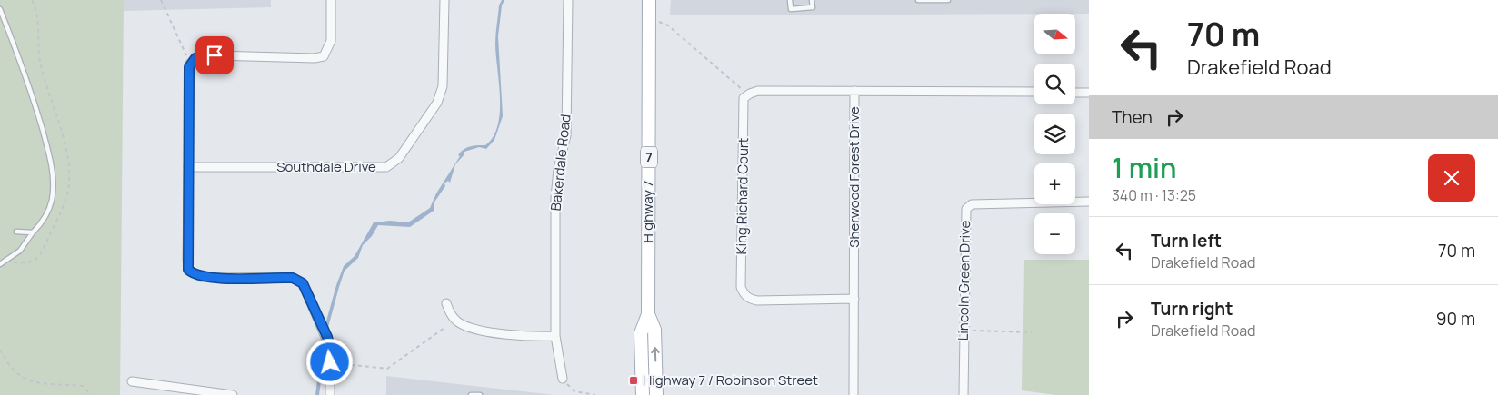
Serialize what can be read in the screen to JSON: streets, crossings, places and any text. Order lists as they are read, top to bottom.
{
  "streets": {
    "main road": ["7", "Highway 7"],
    "street": [
      "Bakerdale Road",
      "Southdale Drive",
      "Sherwood Forest Drive",
      "King Richard Court",
      "Lincoln Green Drive"
    ]
  },
  "crossings": [
    ["Sherwood Forest Drive", "King Richard Court"]
  ],
  "places": {
    "transit": ["Highway 7 / Robinson Street"]
  },
  "north": "right",
  "page": {
    "turn": ["70 m", "Drakefield Road"],
    "map_buttons": ["+", "−"],
    "then": "Then",
    "heading": ["1 min", "340 m · 13:25"],
    "list": [
      {
        "name": "Turn left",
        "note": "Drakefield Road",
        "value": "70 m"
      },
      {
        "name": "Turn right",
        "note": "Drakefield Road",
        "value": "90 m"
      }
    ]
  }
}
